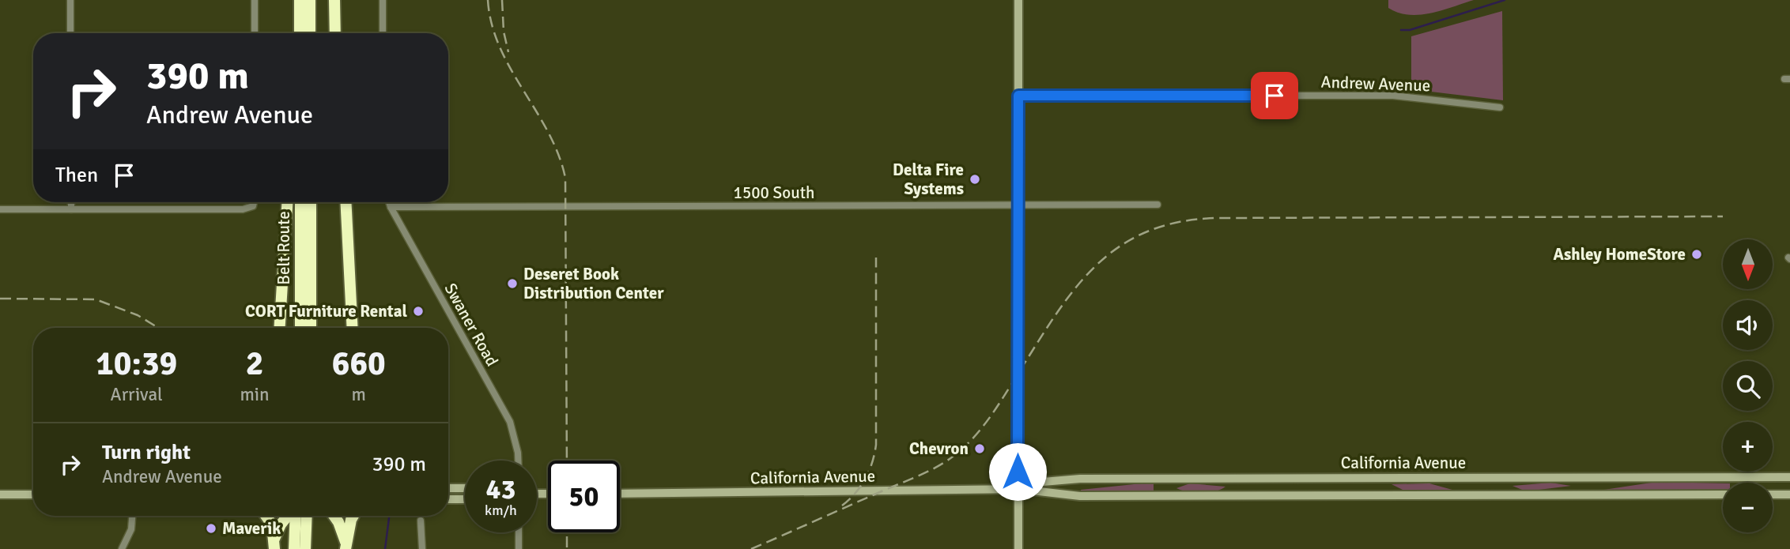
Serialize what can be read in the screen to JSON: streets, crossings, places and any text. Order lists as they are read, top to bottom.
{
  "streets": {
    "highway": ["Belt Route"],
    "main road": ["California Avenue"],
    "street": ["Andrew Avenue", "1500 South", "Swaner Road"]
  },
  "crossings": [
    ["1500 South", "Swaner Road"]
  ],
  "places": [
    "Delta Fire Systems",
    "Ashley HomeStore",
    "Deseret Book Distribution Center",
    "CORT Furniture Rental",
    "Chevron",
    "Maverik"
  ],
  "north": "bottom",
  "page": {
    "turn": ["390 m", "Andrew Avenue"],
    "then": "Then",
    "map_buttons": ["+", "−"],
    "eta": [
      "10:39",
      "Arrival",
      "2",
      "min",
      "660",
      "m"
    ],
    "list": [
      {
        "name": "Turn right",
        "note": "Andrew Avenue",
        "value": "390 m"
      }
    ],
    "speed": "43 km/h",
    "limit": "50"
  }
}
